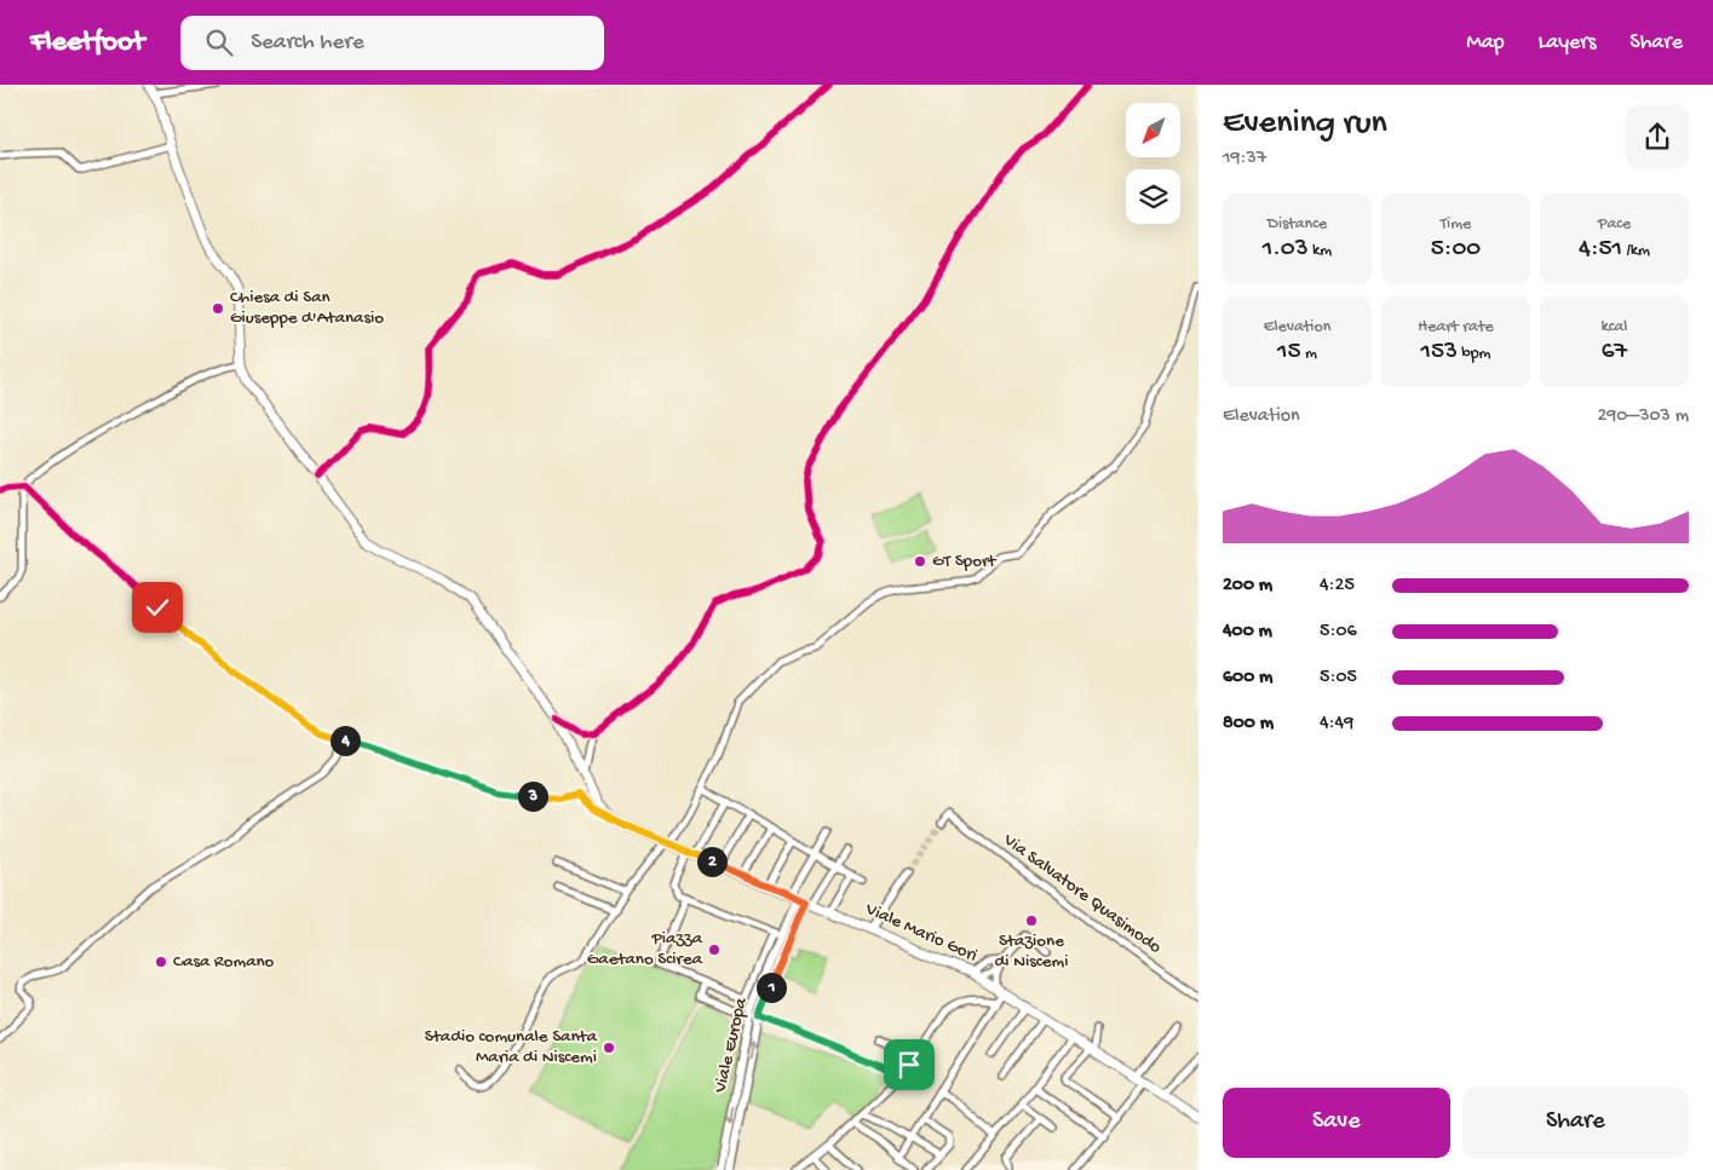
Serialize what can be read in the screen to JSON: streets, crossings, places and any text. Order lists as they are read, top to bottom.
{
  "streets": {
    "main road": ["Viale Mario Gori"],
    "street": ["Via Salvatore Quasimodo", "Viale Europa"]
  },
  "crossings": [
    ["Viale Mario Gori", "Viale Europa"]
  ],
  "places": [
    "Chiesa di San Giuseppe d'Atanasio",
    "GT Sport",
    "Stazione di Niscemi",
    "Piazza Gaetano Scirea",
    "Casa Romano",
    "Stadio comunale Santa Maria di Niscemi"
  ],
  "north": "bottom left",
  "page": {
    "header": "Fleetfoot",
    "search": "Search here",
    "nav": ["Map", "Layers", "Share"],
    "heading": ["Evening run", "19:37"],
    "stats": [
      ["Distance", "1.03 km"],
      ["Time", "5:00"],
      ["Pace", "4:51 /km"],
      ["Elevation", "15 m"],
      ["Heart rate", "153 bpm"],
      ["kcal", "67"]
    ],
    "chart": ["Elevation", "290–303 m"],
    "list": [
      {
        "name": "200 m",
        "note": "4:25"
      },
      {
        "name": "400 m",
        "note": "5:06"
      },
      {
        "name": "600 m",
        "note": "5:05"
      },
      {
        "name": "800 m",
        "note": "4:49"
      }
    ],
    "pins": [
      "4",
      "3",
      "2",
      "1"
    ],
    "buttons": ["Save", "Share"]
  }
}
